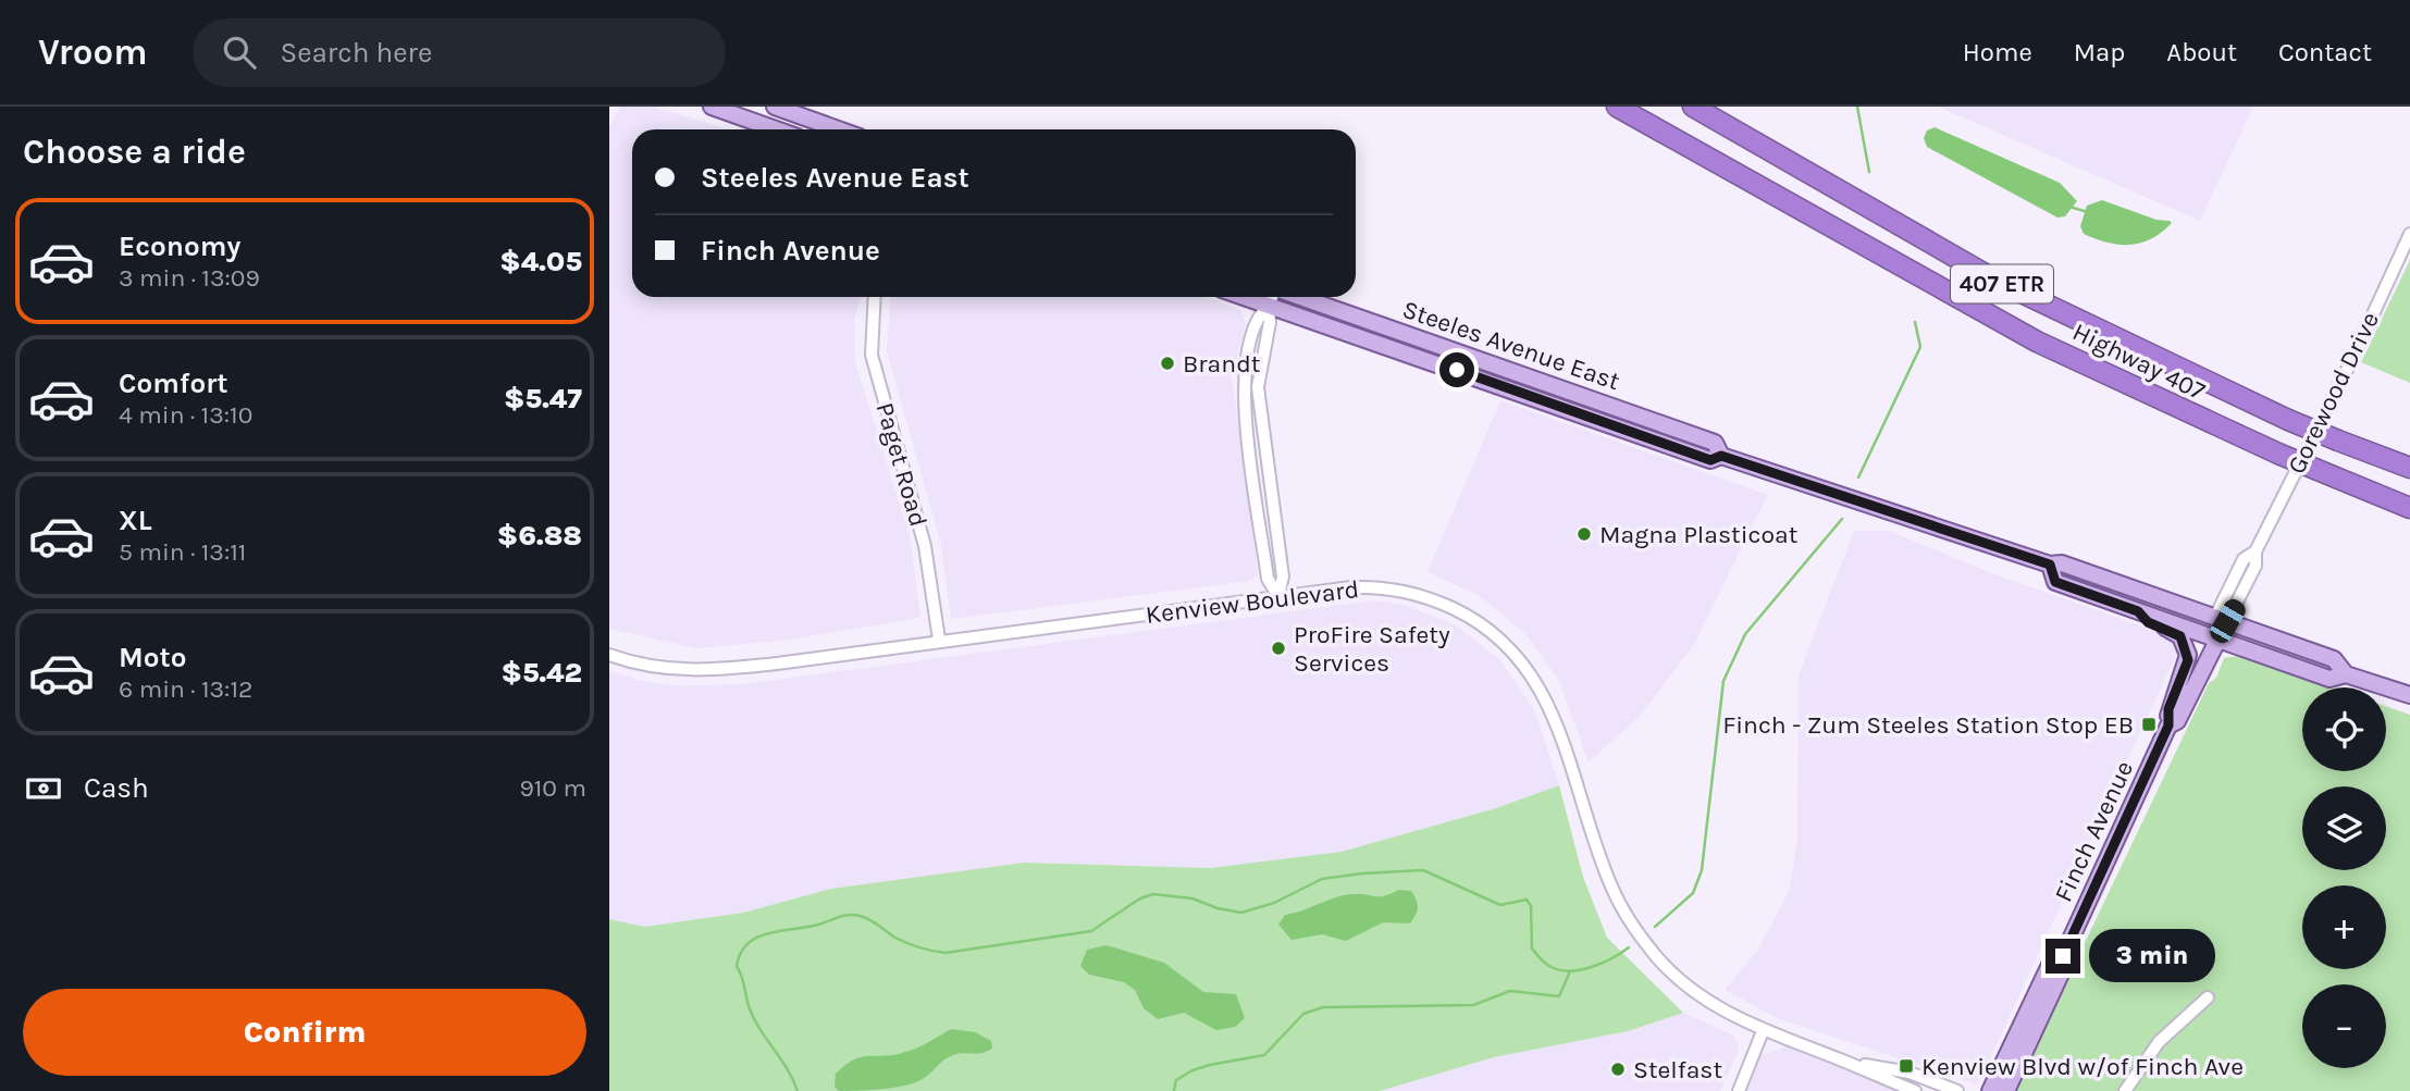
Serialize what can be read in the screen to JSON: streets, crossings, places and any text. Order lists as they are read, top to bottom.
{
  "streets": {
    "highway": ["407 ETR", "Highway 407"],
    "main road": ["Steeles Avenue East", "Finch Avenue"],
    "street": ["Gorewood Drive", "Paget Road", "Kenview Boulevard"]
  },
  "crossings": [
    ["Steeles Avenue East", "Gorewood Drive"],
    ["Steeles Avenue East", "Finch Avenue"],
    ["Gorewood Drive", "Finch Avenue"],
    ["Paget Road", "Kenview Boulevard"]
  ],
  "places": {
    "other": [
      "Brandt",
      "Magna Plasticoat",
      "ProFire Safety Services",
      "Stelfast"
    ],
    "transit": ["Finch - Zum Steeles Station Stop EB", "Kenview Blvd w/of Finch Ave"]
  },
  "page": {
    "header": "Vroom",
    "search": "Search here",
    "nav": [
      "Home",
      "Map",
      "About",
      "Contact"
    ],
    "heading": "Choose a ride",
    "banner": ["Steeles Avenue East", "Finch Avenue"],
    "list": [
      {
        "name": "Economy",
        "note": "3 min · 13:09",
        "value": "$4.05"
      },
      {
        "name": "Comfort",
        "note": "4 min · 13:10",
        "value": "$5.47"
      },
      {
        "name": "XL",
        "note": "5 min · 13:11",
        "value": "$6.88"
      },
      {
        "name": "Moto",
        "note": "6 min · 13:12",
        "value": "$5.42"
      }
    ],
    "map_buttons": ["+", "−"],
    "pay": ["Cash", "910 m"],
    "bubble": "3 min",
    "buttons": "Confirm"
  }
}
